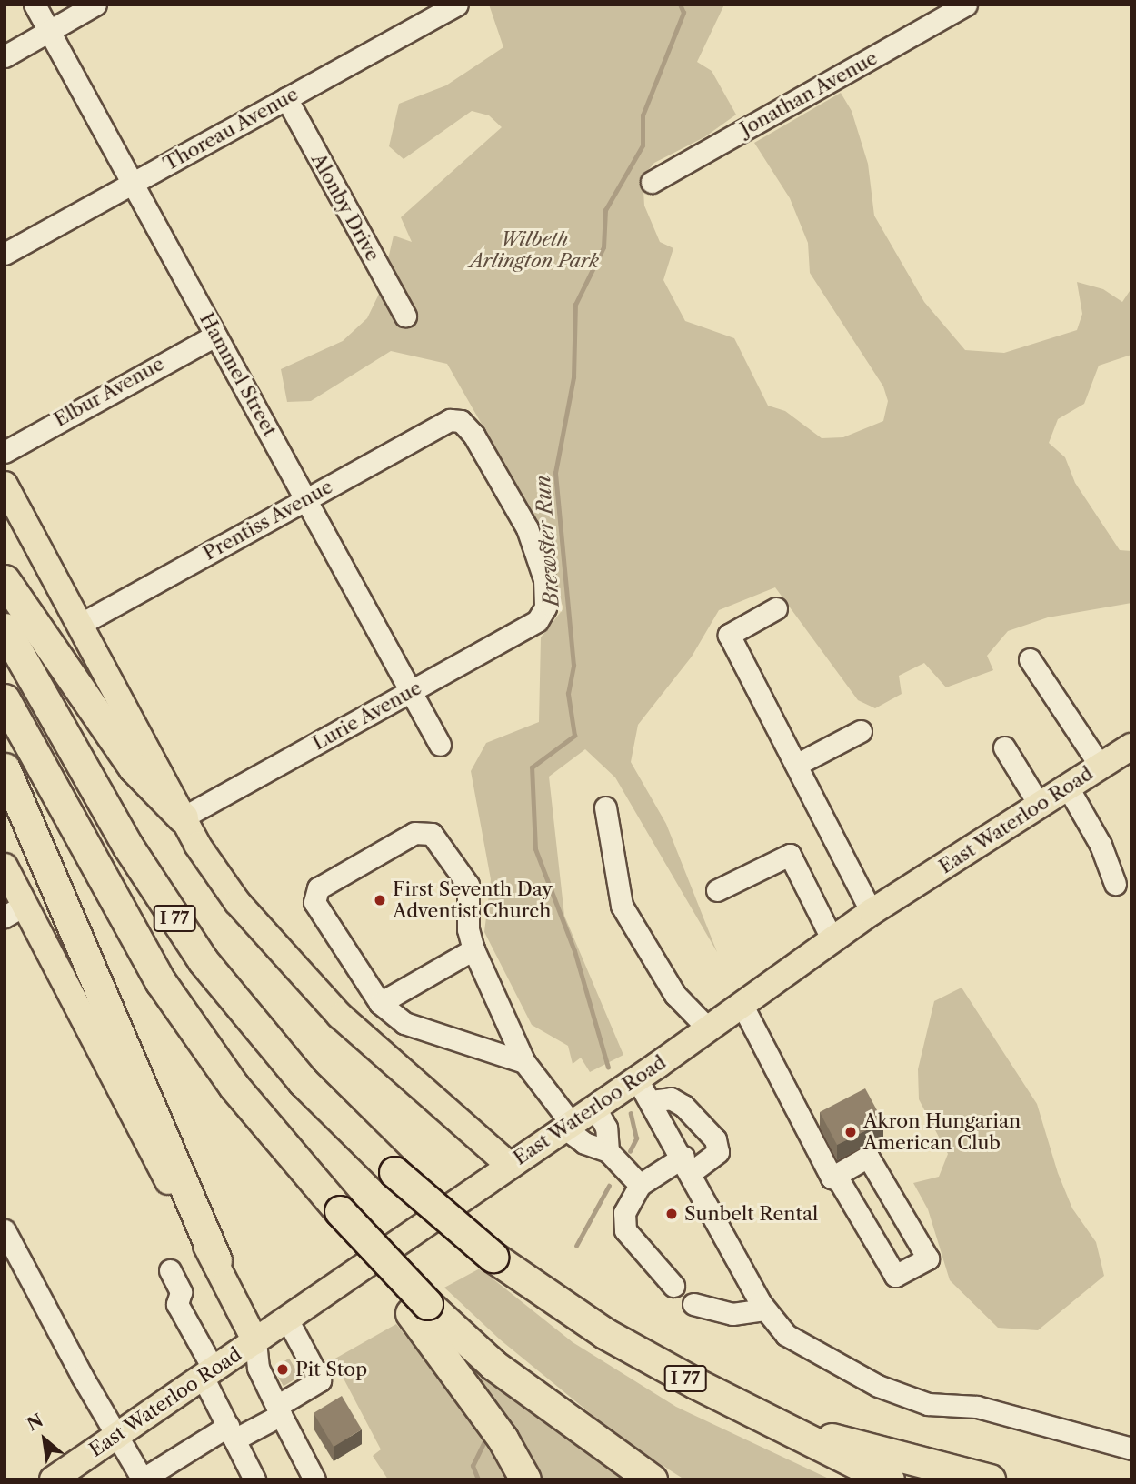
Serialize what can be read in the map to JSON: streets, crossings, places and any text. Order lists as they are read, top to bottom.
{
  "streets": {
    "highway": ["I 77"],
    "main road": ["East Waterloo Road"],
    "street": [
      "Jonathan Avenue",
      "Thoreau Avenue",
      "Alonby Drive",
      "Hammel Street",
      "Elbur Avenue",
      "Prentiss Avenue",
      "Lurie Avenue"
    ]
  },
  "crossings": [
    ["Thoreau Avenue", "Alonby Drive"],
    ["Thoreau Avenue", "Hammel Street"],
    ["Hammel Street", "Elbur Avenue"],
    ["Hammel Street", "Prentiss Avenue"],
    ["Hammel Street", "Lurie Avenue"],
    ["Prentiss Avenue", "Lurie Avenue"]
  ],
  "water": ["Brewster Run"],
  "parks": ["Wilbeth Arlington Park"],
  "places": [
    "First Seventh Day Adventist Church",
    "Akron Hungarian American Club",
    "Sunbelt Rental",
    "Pit Stop"
  ],
  "north": "top left"
}
